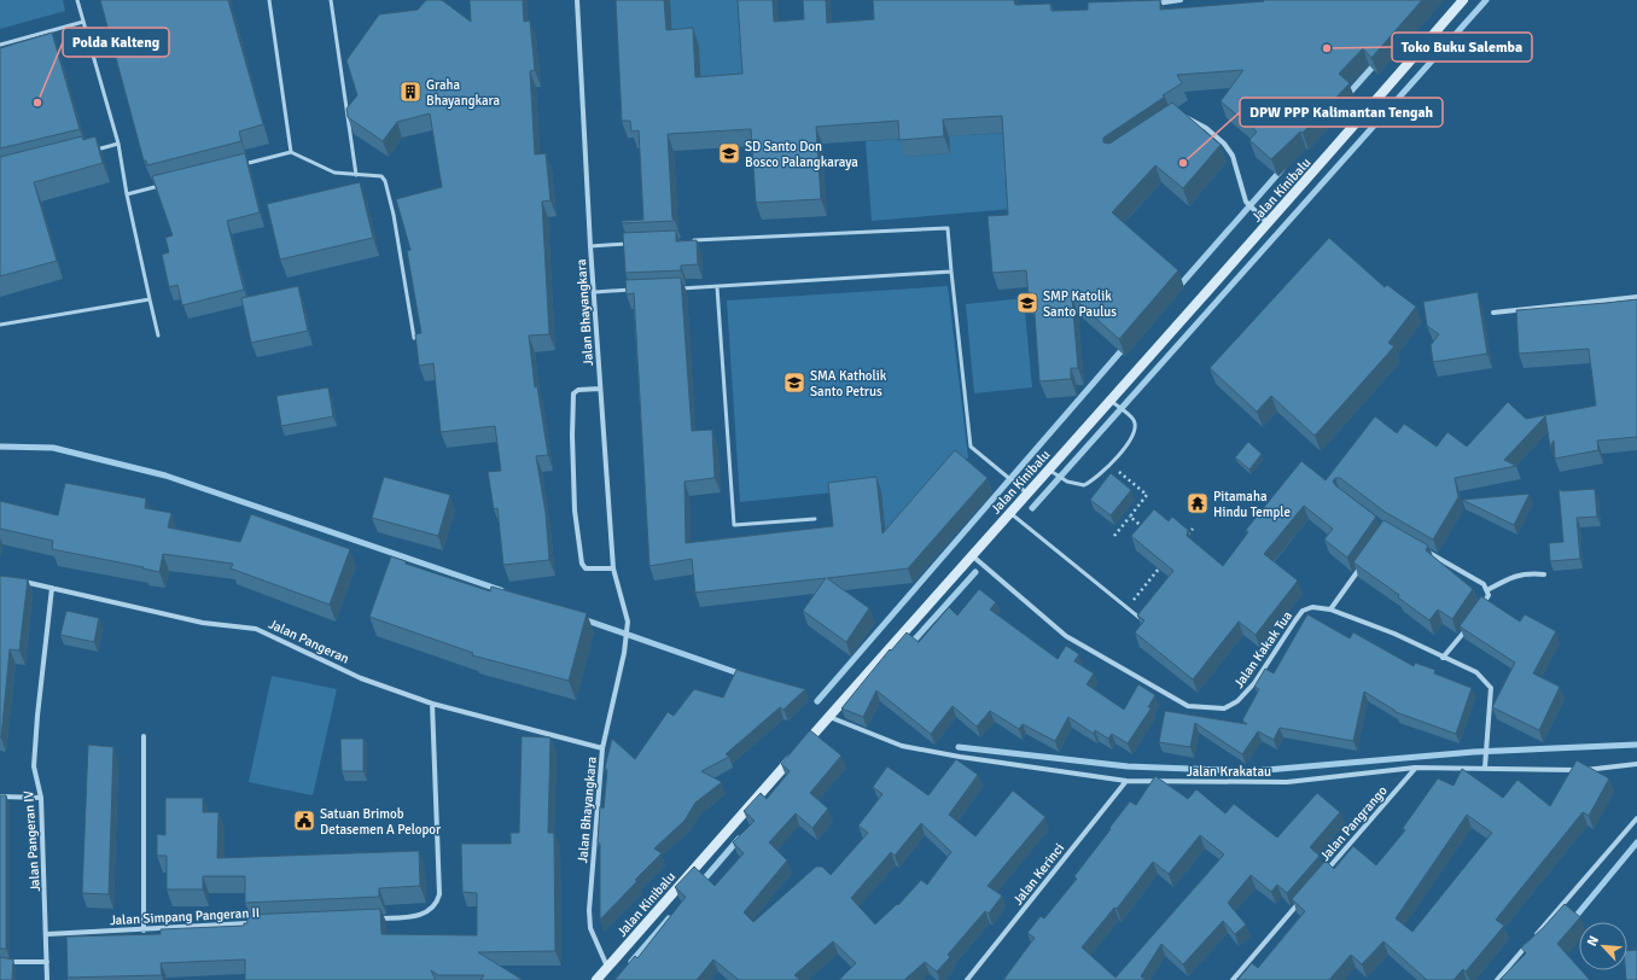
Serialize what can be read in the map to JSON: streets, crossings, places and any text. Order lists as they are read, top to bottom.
{
  "streets": {
    "street": [
      "Jalan Kinibalu",
      "Jalan Bhayangkara",
      "Jalan Pangeran",
      "Jalan Kakak Tua",
      "Jalan Krakatau",
      "Jalan Pangrango",
      "Jalan Pangeran IV",
      "Jalan Kerinci",
      "Jalan Simpang Pangeran II"
    ]
  },
  "crossings": [
    ["Jalan Kinibalu", "Jalan Bhayangkara"],
    ["Jalan Kinibalu", "Jalan Kakak Tua"],
    ["Jalan Kinibalu", "Jalan Krakatau"],
    ["Jalan Bhayangkara", "Jalan Pangeran"],
    ["Jalan Pangeran", "Jalan Pangeran IV"],
    ["Jalan Kakak Tua", "Jalan Krakatau"],
    ["Jalan Krakatau", "Jalan Pangrango"],
    ["Jalan Krakatau", "Jalan Kerinci"],
    ["Jalan Pangeran IV", "Jalan Simpang Pangeran II"]
  ],
  "places": {
    "other": ["Toko Buku Salemba", "Polda Kalteng", "DPW PPP Kalimantan Tengah"],
    "building": ["Graha Bhayangkara"],
    "school or university": ["SD Santo Don Bosco Palangkaraya", "SMP Katolik Santo Paulus", "SMA Katholik Santo Petrus"],
    "temple": ["Pitamaha Hindu Temple"],
    "public building": ["Satuan Brimob Detasemen A Pelopor"]
  },
  "north": "top left"
}
